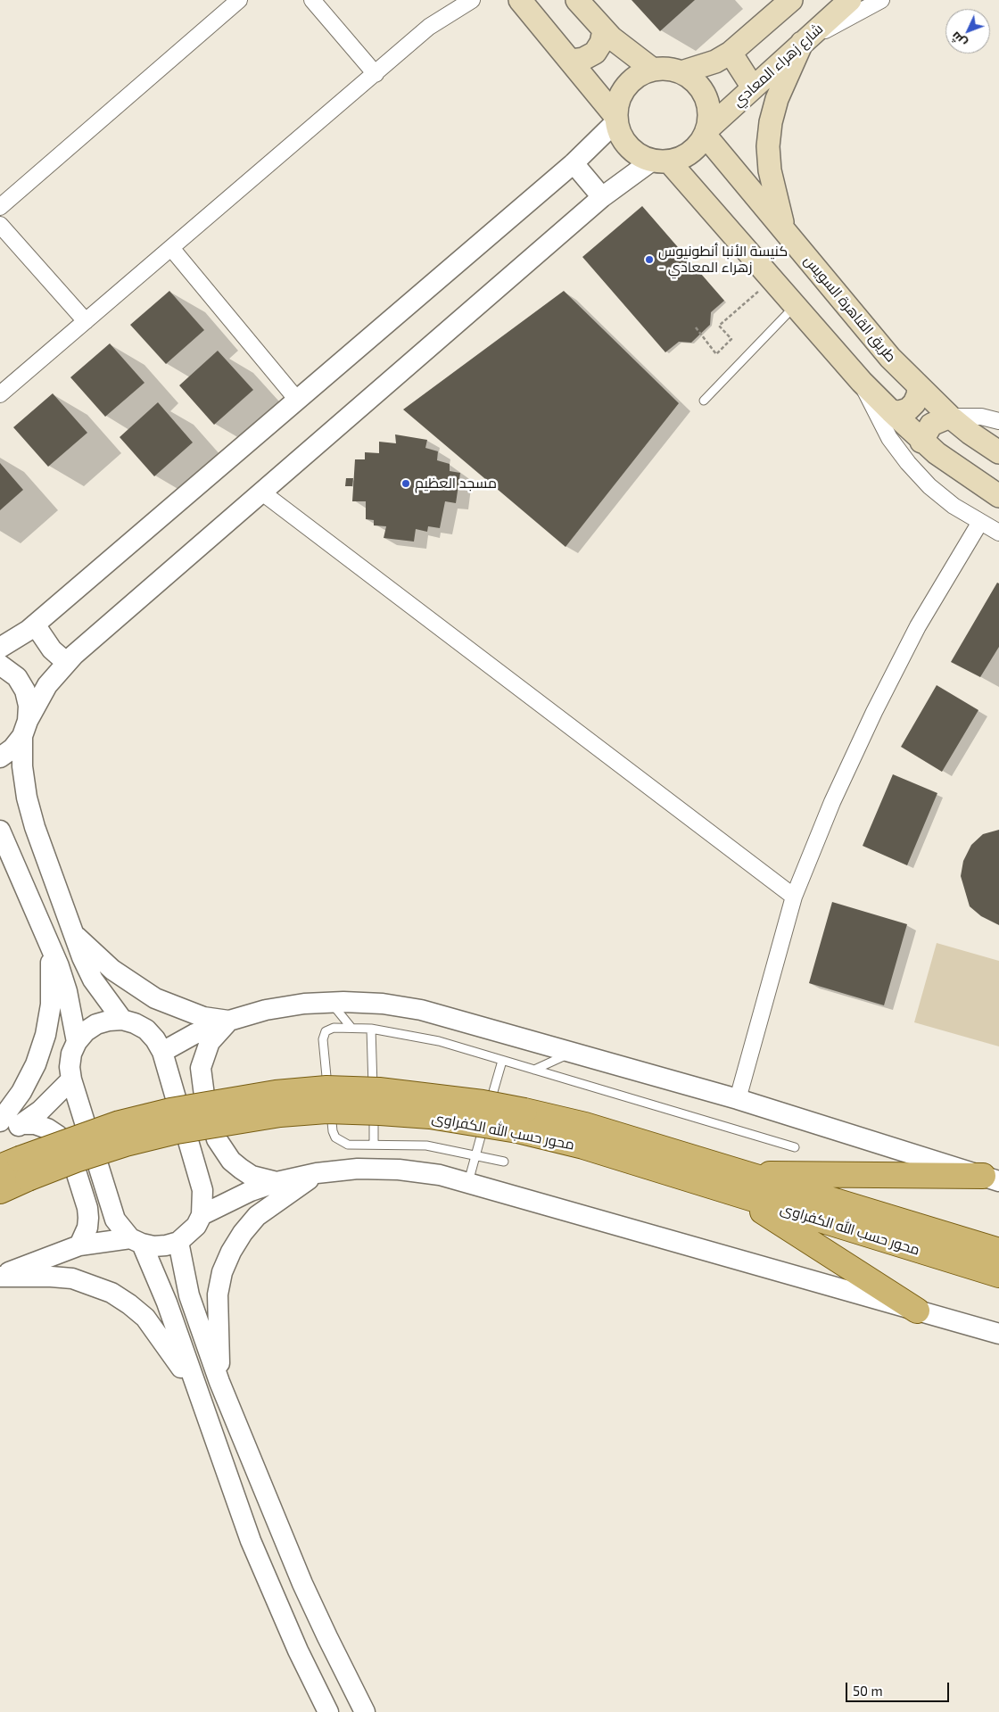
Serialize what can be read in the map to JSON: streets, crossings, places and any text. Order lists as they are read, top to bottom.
{
  "streets": {
    "main road": ["شارع زهراء المعادي", "طريق القاهرة السويس", "محور حسب الله الكفراوى"]
  },
  "crossings": [
    ["شارع زهراء المعادي", "طريق القاهرة السويس"]
  ],
  "places": ["كنيسة الأنبا أنطونيوس - زهراء المعادي", "مسجد العظيم"],
  "scale_bar": "50 m",
  "north": "bottom left"
}
